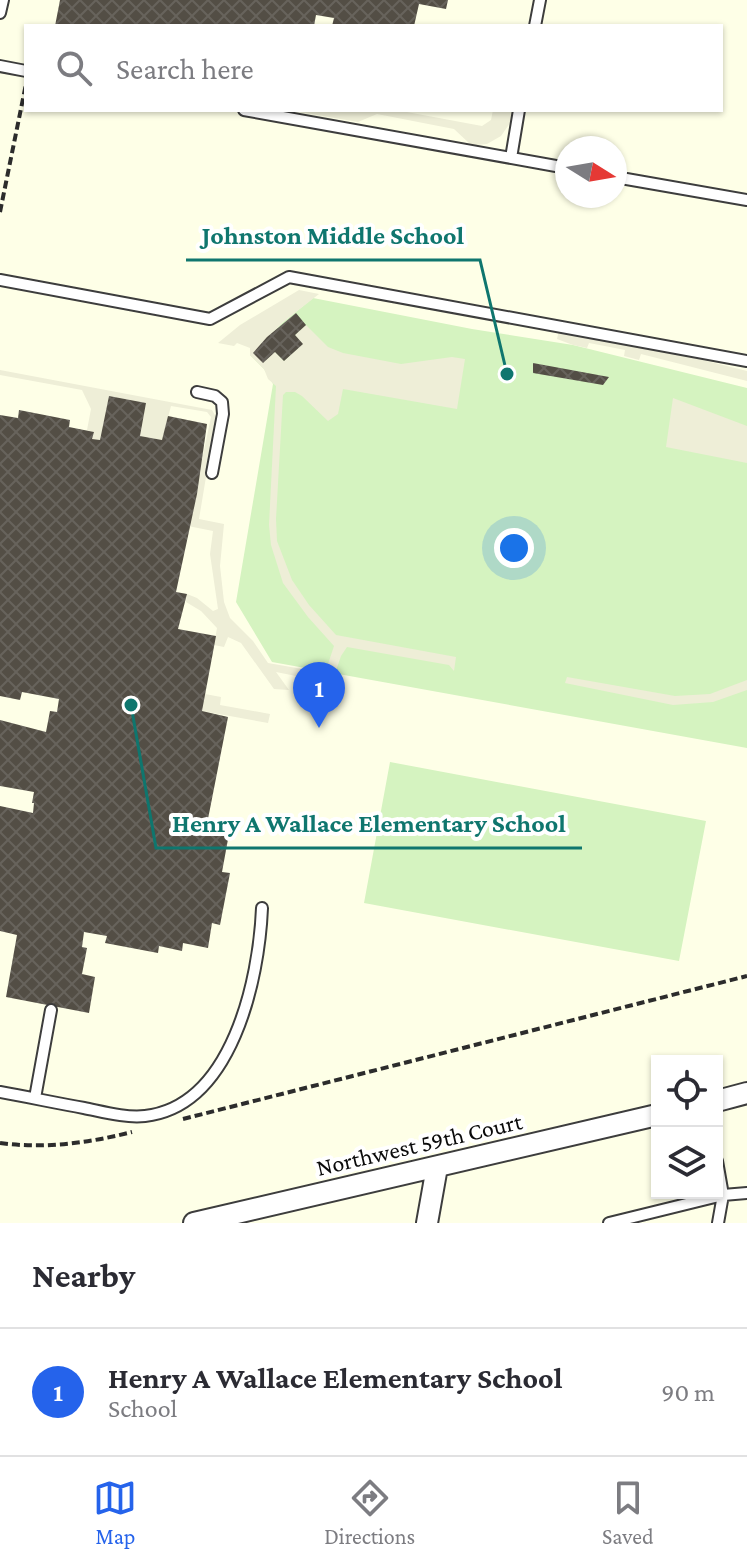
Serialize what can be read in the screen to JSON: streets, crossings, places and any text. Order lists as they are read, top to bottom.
{
  "streets": {
    "street": ["Northwest 59th Court"]
  },
  "places": ["Johnston Middle School", "Henry A Wallace Elementary School"],
  "north": "right",
  "page": {
    "search": "Search here",
    "pins": "1",
    "heading": "Nearby",
    "list": [
      {
        "mark": "1",
        "name": "Henry A Wallace Elementary School",
        "note": "School",
        "value": "90 m"
      }
    ],
    "nav": ["Map", "Directions", "Saved"]
  }
}
